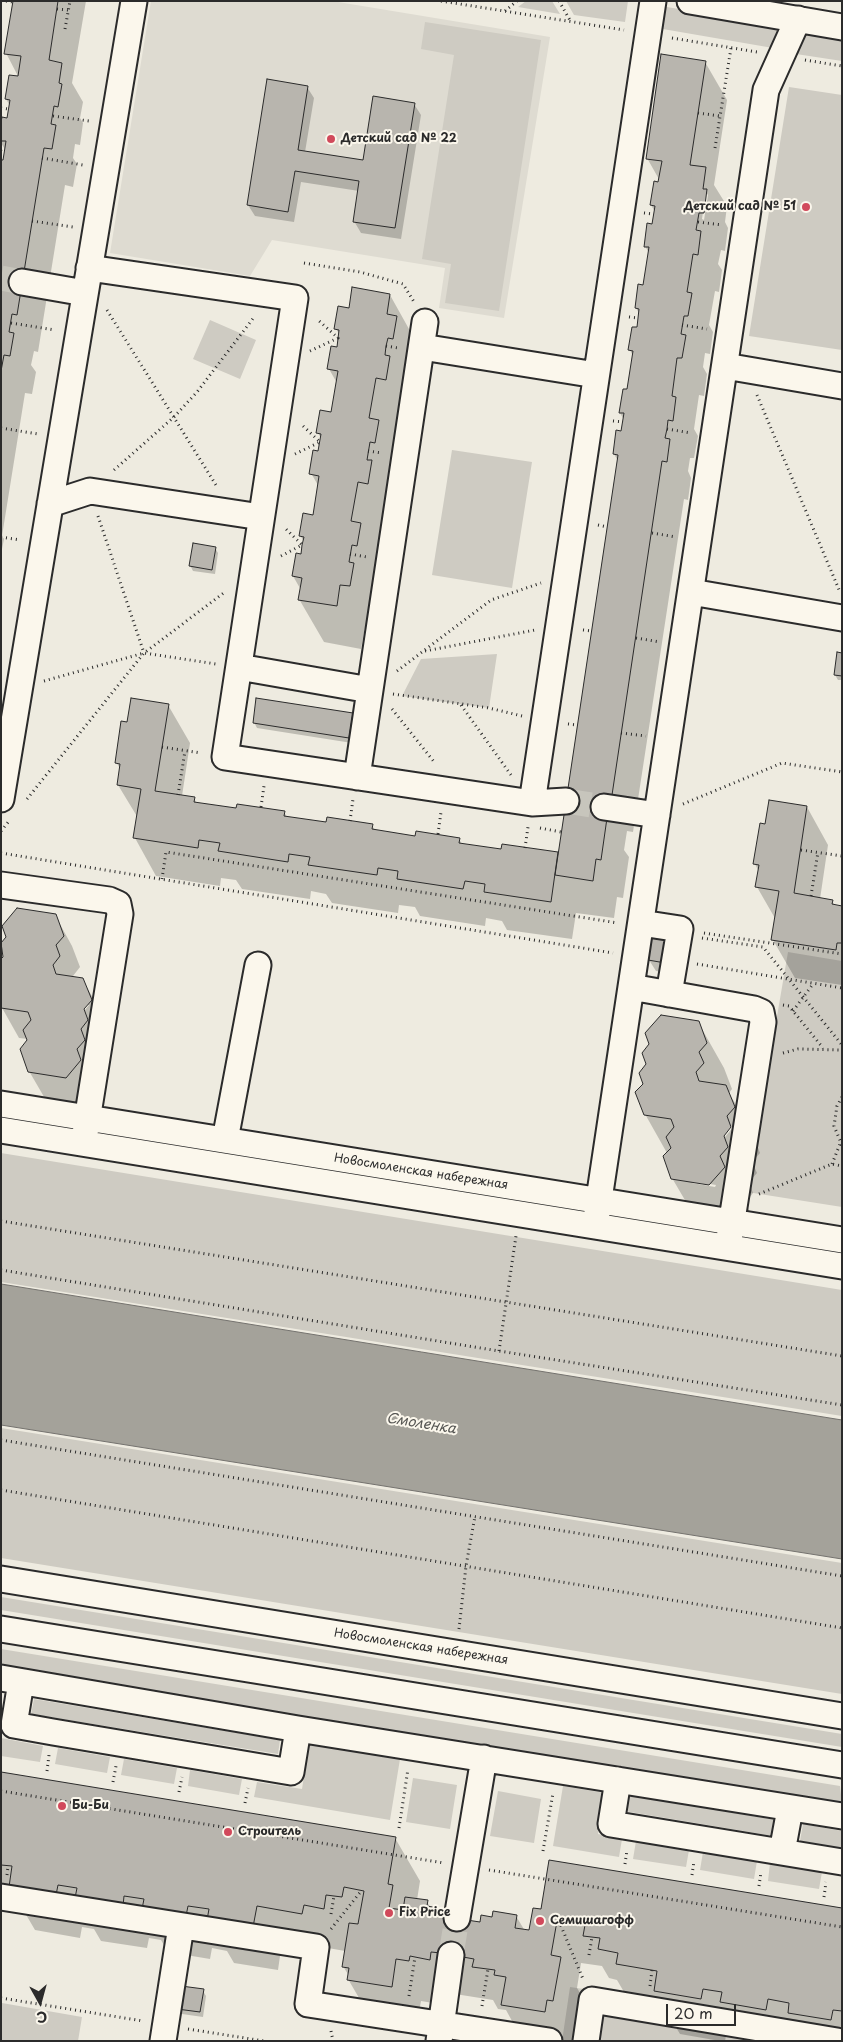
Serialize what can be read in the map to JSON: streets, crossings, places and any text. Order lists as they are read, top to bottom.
{
  "streets": {
    "street": ["Новосмоленская набережная"]
  },
  "water": ["Смоленка"],
  "places": [
    "Детский сад № 22",
    "Детский сад № 51",
    "Би-Би",
    "Строитель",
    "Fix Price",
    "Семишагофф"
  ],
  "scale_bar": "20 m",
  "north": "bottom"
}
